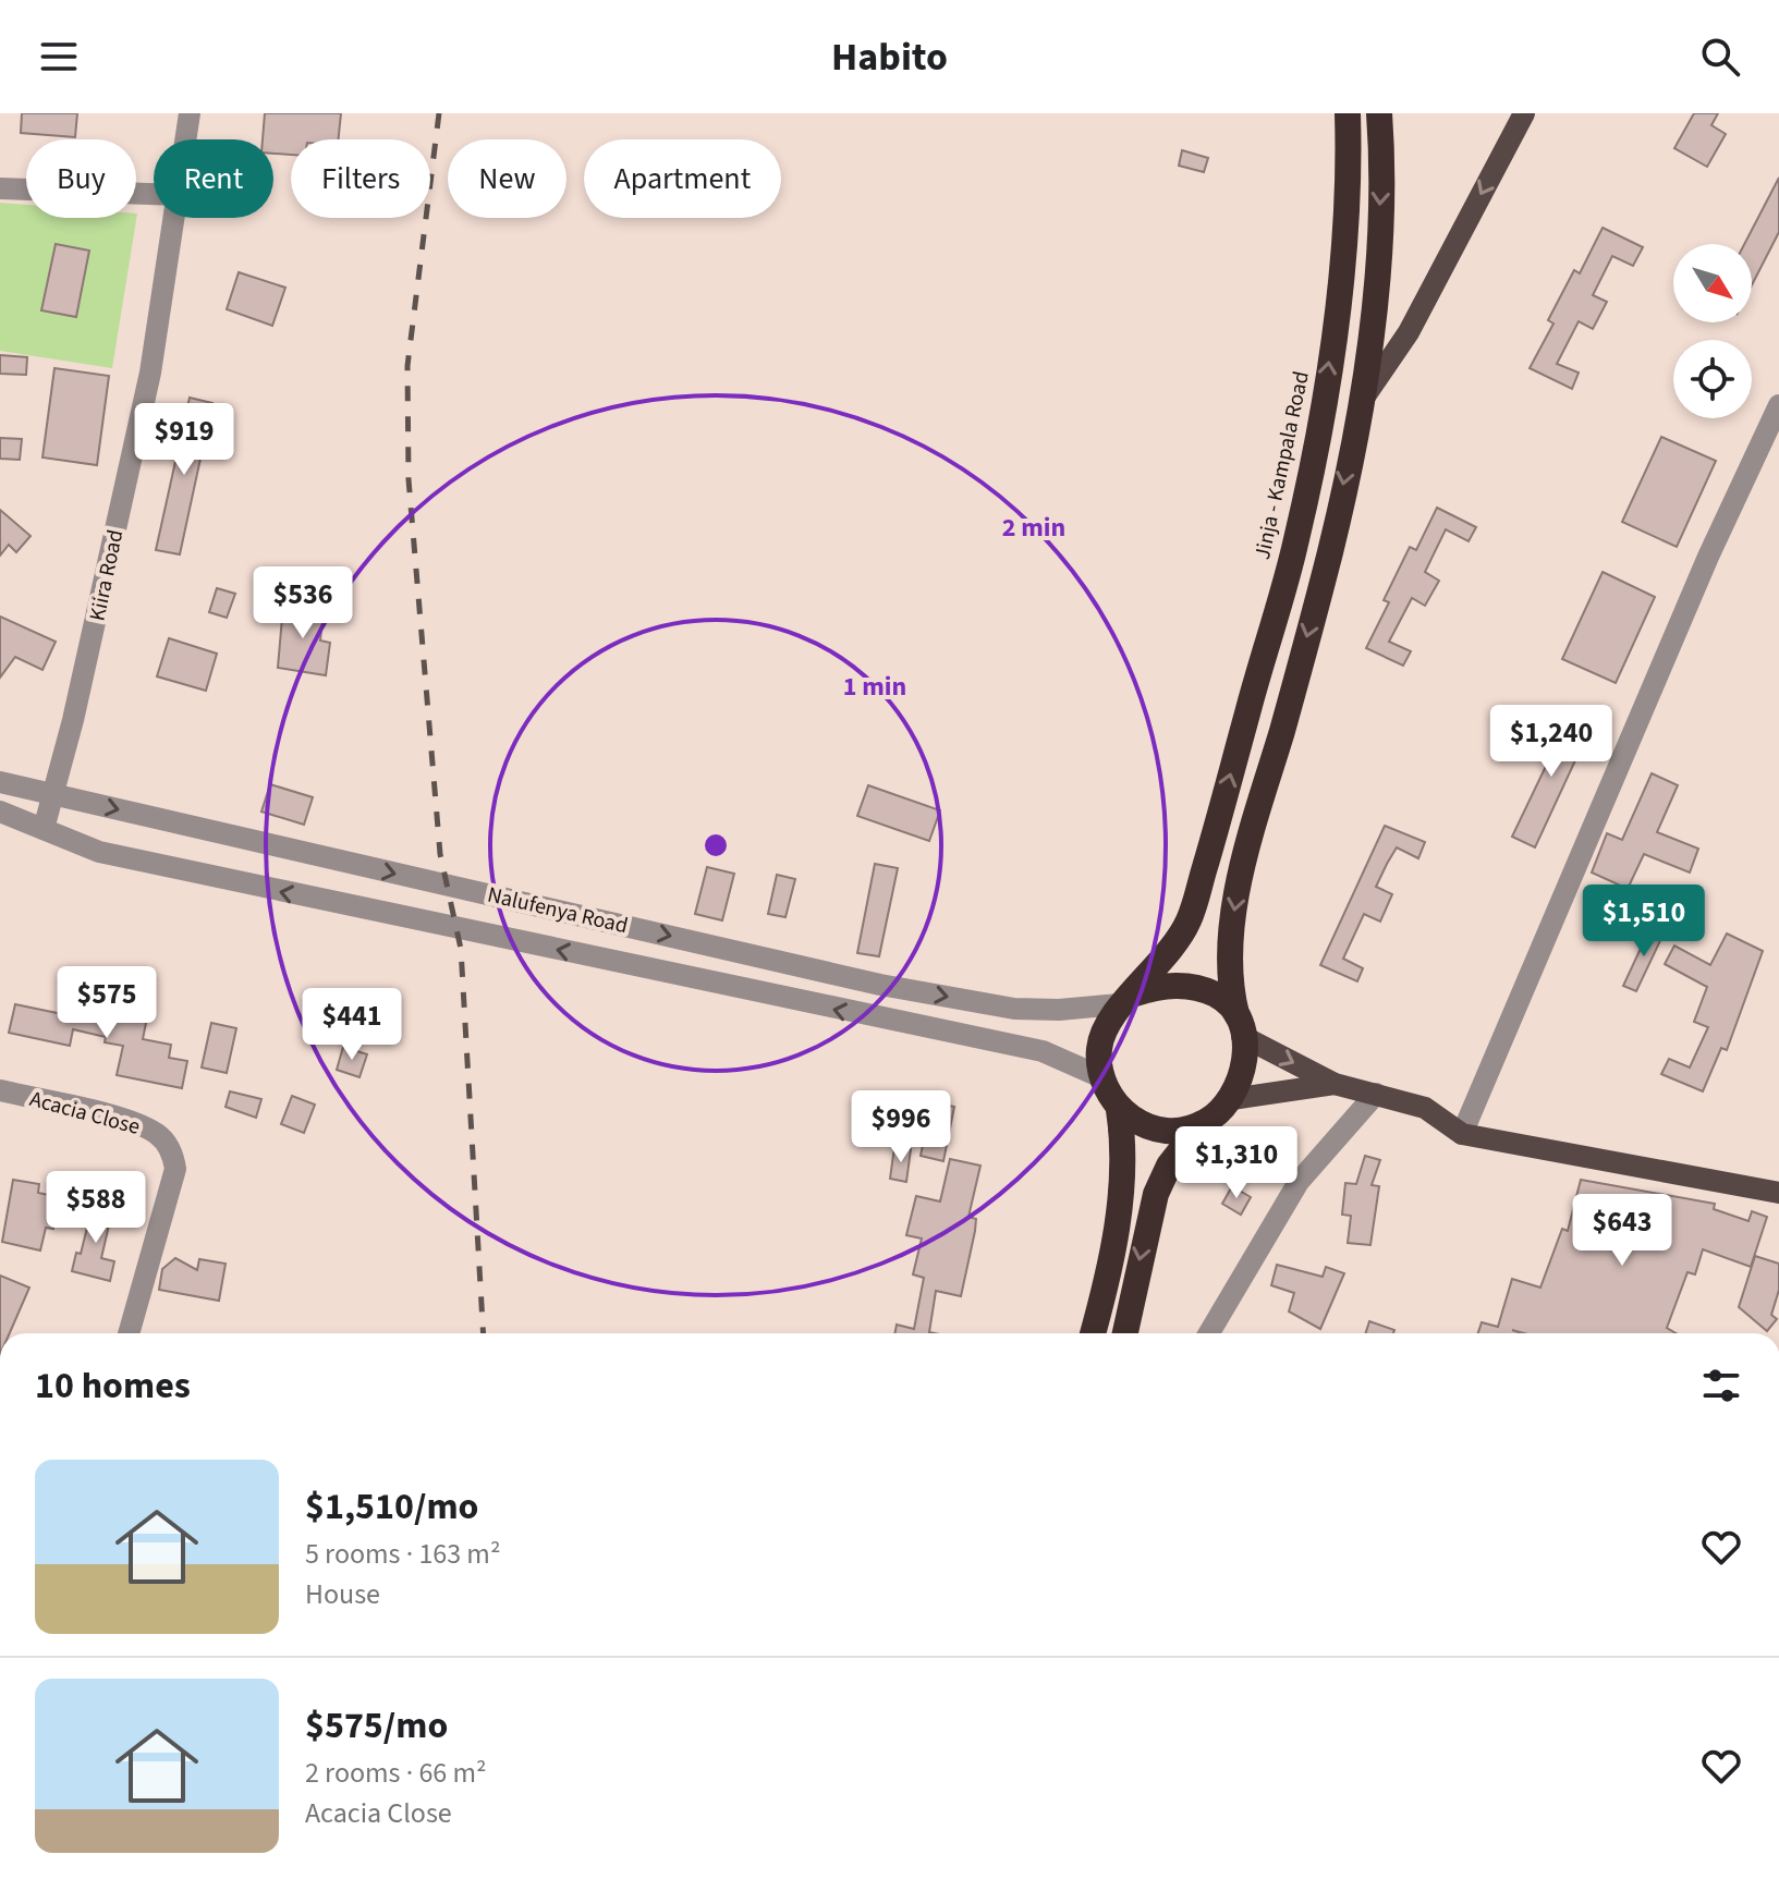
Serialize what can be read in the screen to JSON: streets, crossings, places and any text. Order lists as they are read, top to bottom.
{
  "streets": {
    "highway": ["Jinja - Kampala Road"],
    "street": ["Kiira Road", "Nalufenya Road", "Acacia Close"]
  },
  "crossings": [
    ["Jinja - Kampala Road", "Nalufenya Road"],
    ["Kiira Road", "Nalufenya Road"]
  ],
  "north": "bottom right",
  "page": {
    "header": "Habito",
    "chip": [
      "Buy",
      "Rent",
      "Filters",
      "New",
      "Apartment"
    ],
    "price": [
      "$919",
      "$536",
      "$1,240",
      "$1,510",
      "$575",
      "$441",
      "$996",
      "$1,310",
      "$588",
      "$643"
    ],
    "heading": "10 homes",
    "list": [
      {
        "name": "$1,510/mo",
        "note": "5 rooms · 163 m² · House"
      },
      {
        "name": "$575/mo",
        "note": "2 rooms · 66 m² · Acacia Close"
      }
    ]
  },
  "rings": ["2 min", "1 min"]
}
